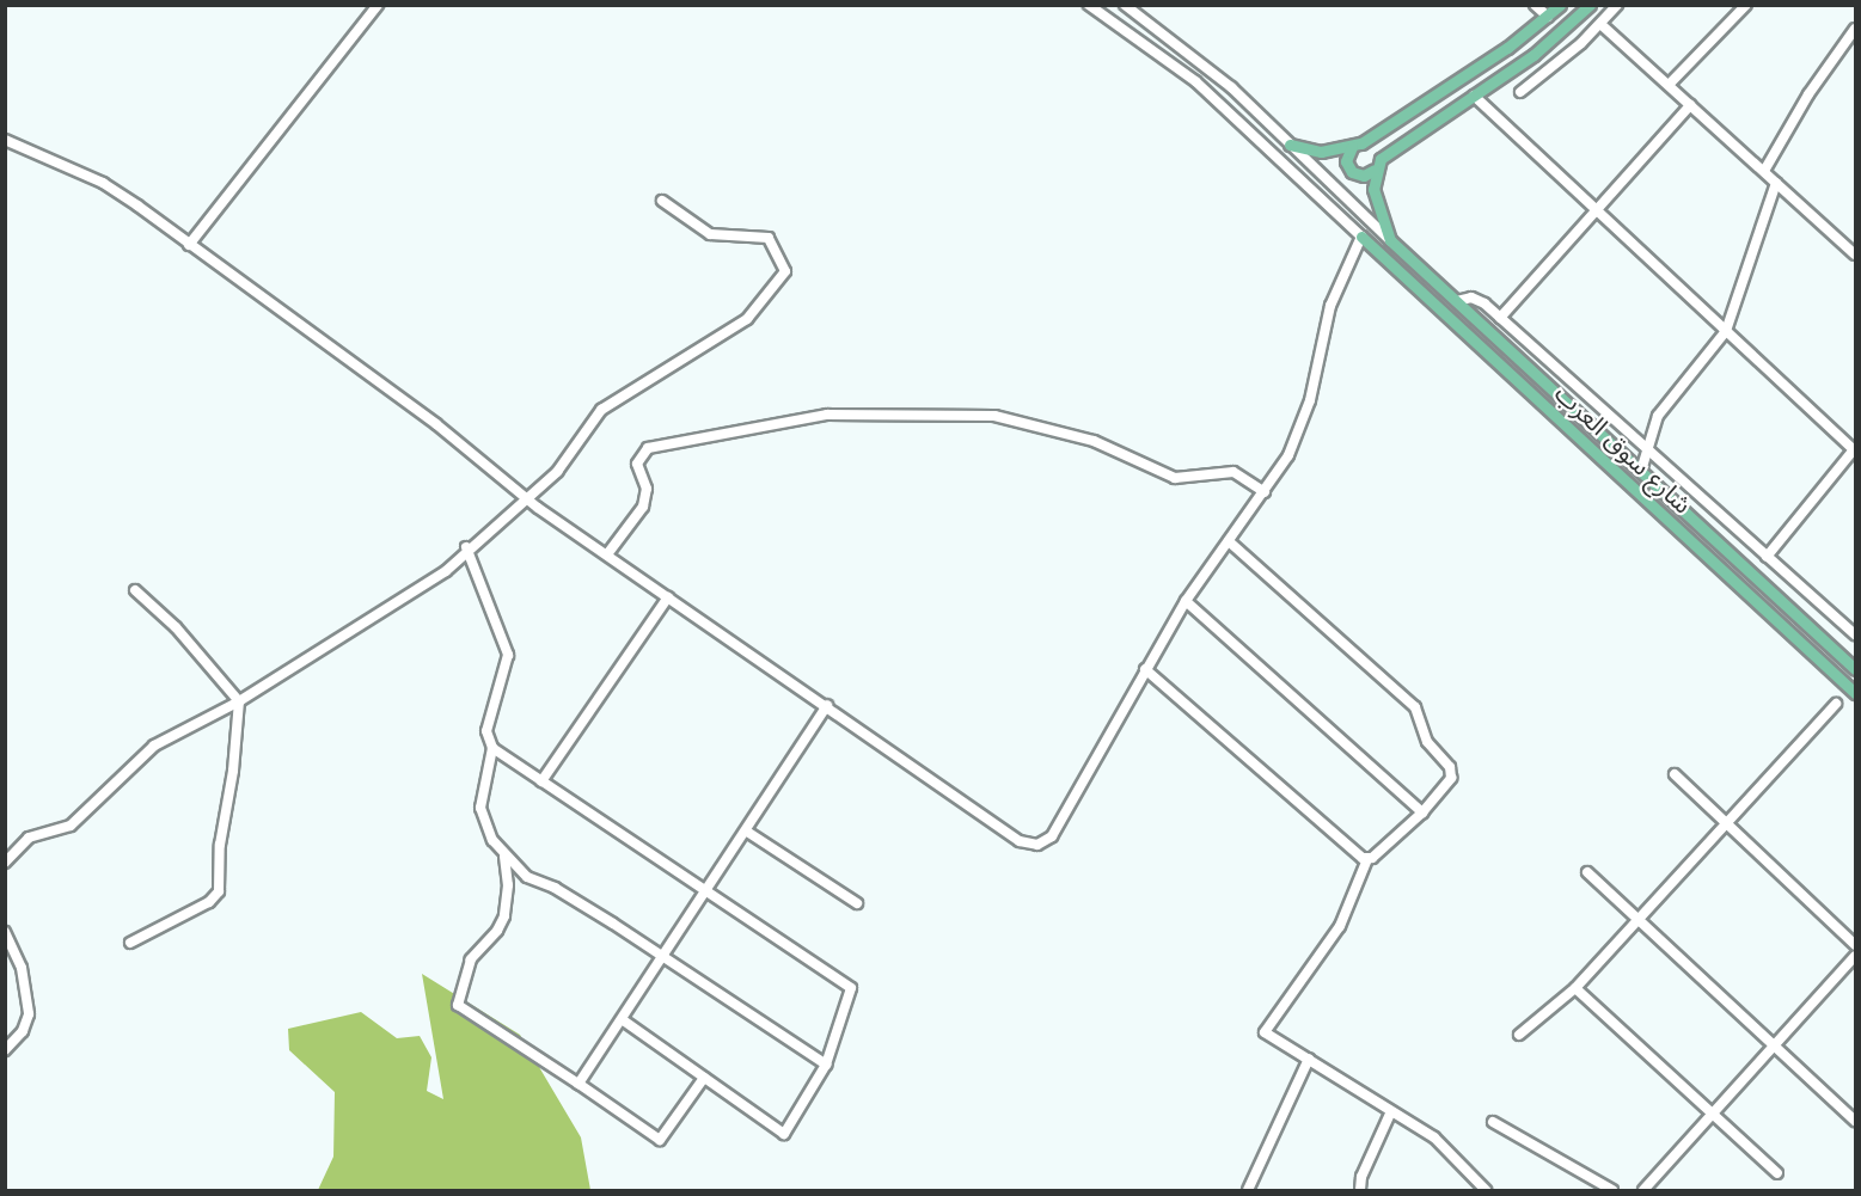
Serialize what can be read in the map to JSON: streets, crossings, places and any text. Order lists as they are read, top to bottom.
{
  "streets": {
    "main road": ["شارع سوق العرب"]
  }
}
